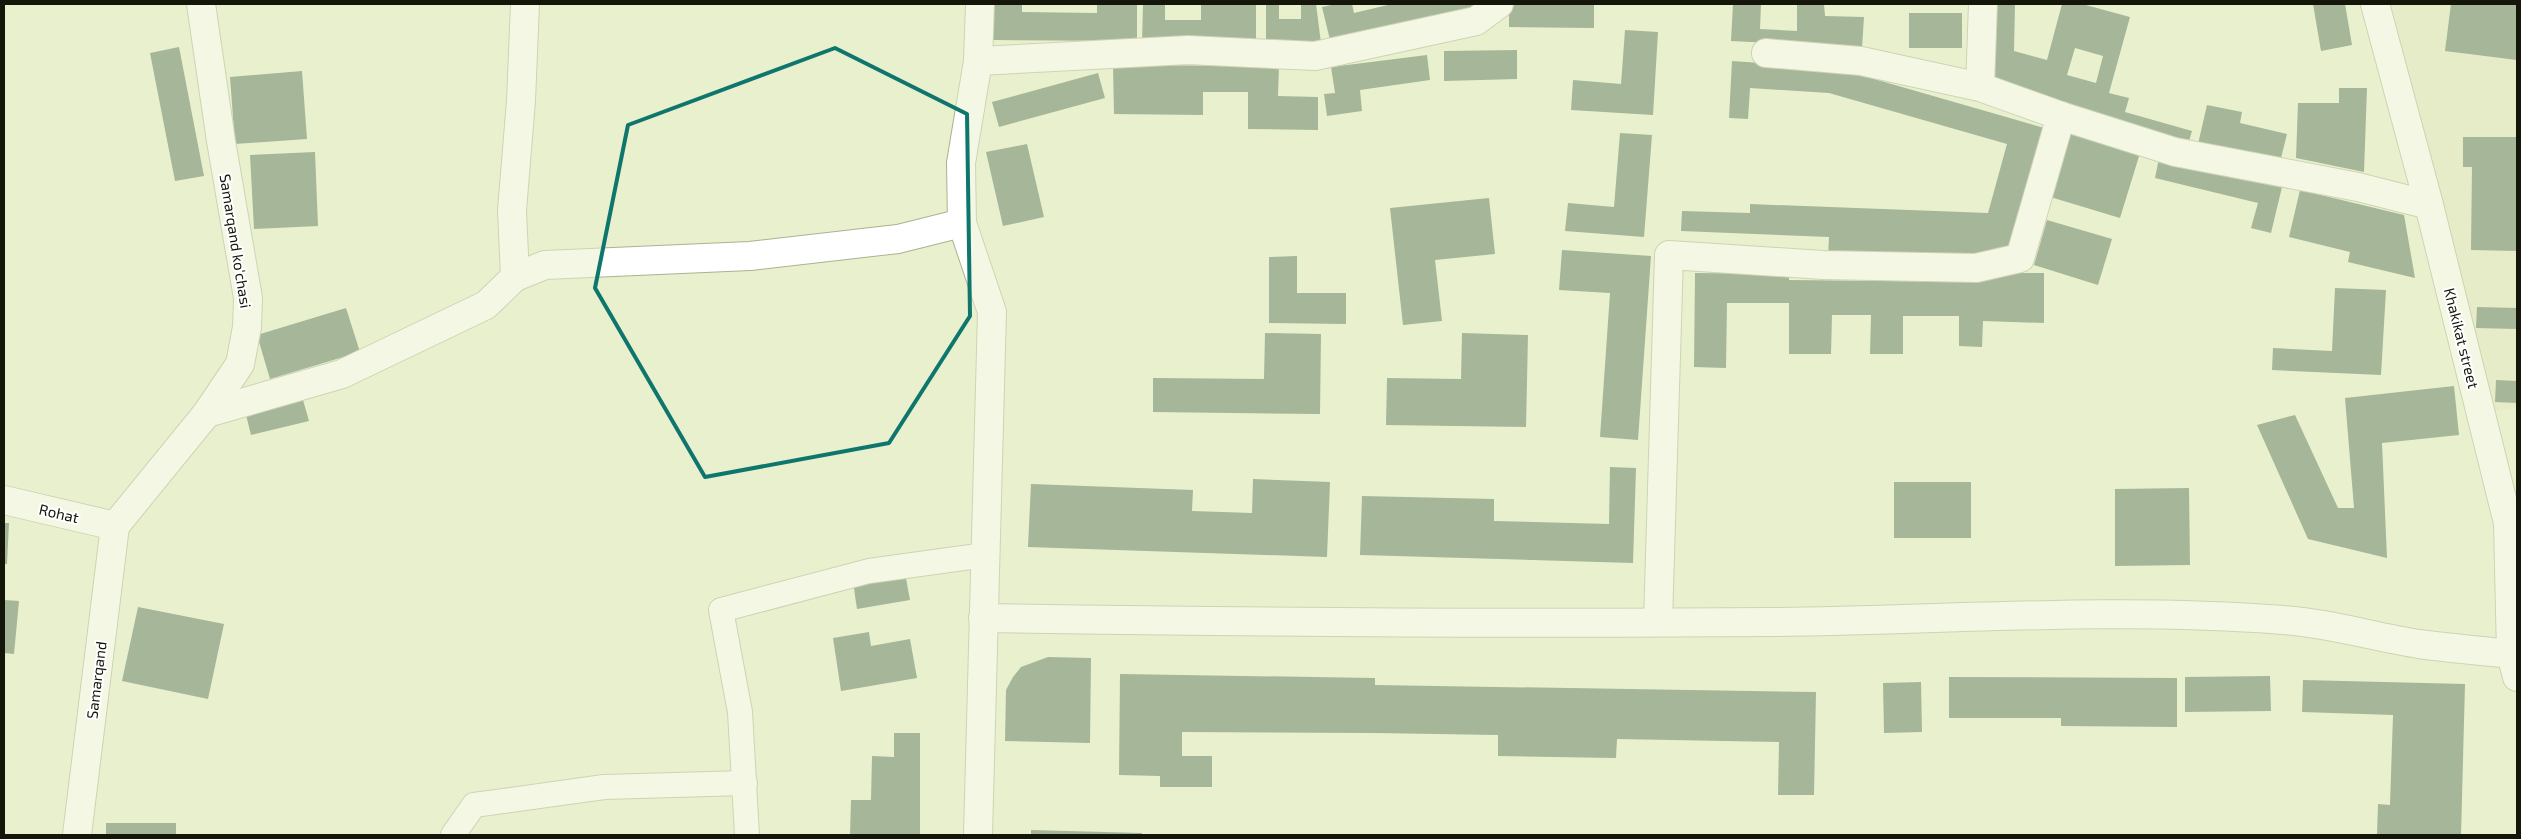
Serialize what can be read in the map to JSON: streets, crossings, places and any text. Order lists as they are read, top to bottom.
{
  "streets": {
    "street": [
      "Samarqand ko'chasi",
      "Khakikat street",
      "Rohat",
      "Samarqand"
    ]
  },
  "crossings": [
    ["Samarqand ko'chasi", "Rohat"],
    ["Samarqand ko'chasi", "Samarqand"],
    ["Rohat", "Samarqand"]
  ]
}
